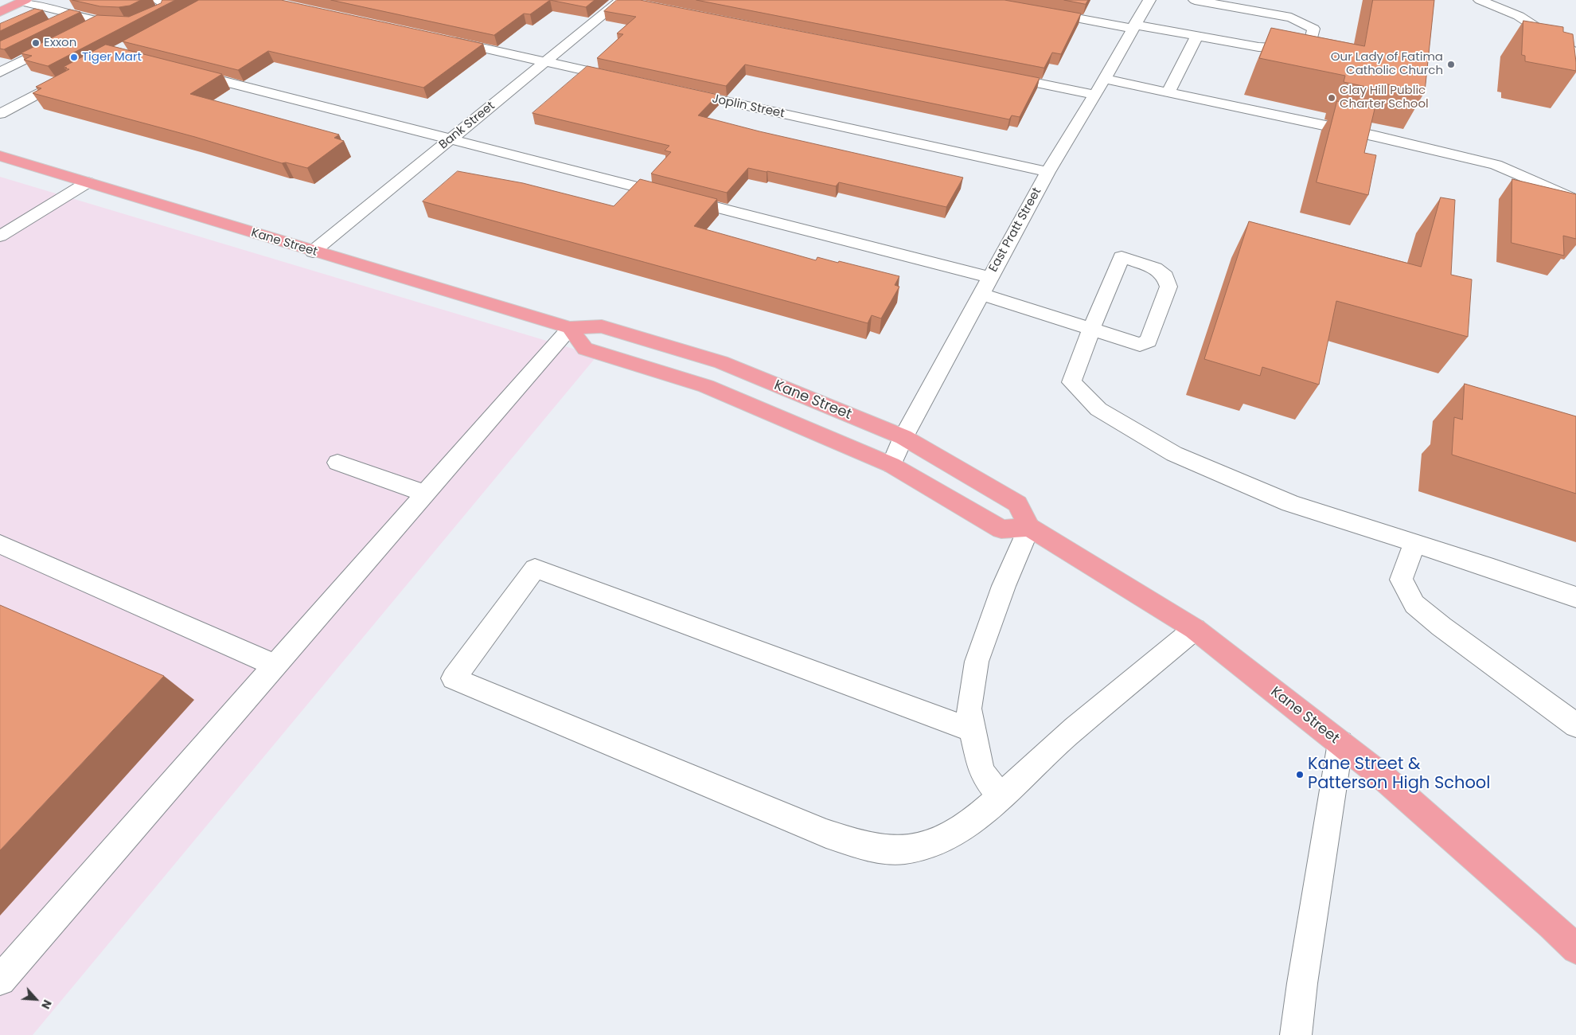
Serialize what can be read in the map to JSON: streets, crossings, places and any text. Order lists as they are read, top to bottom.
{
  "streets": {
    "main road": ["Kane Street"],
    "street": ["Joplin Street", "Bank Street", "East Pratt Street"]
  },
  "crossings": [
    ["Joplin Street", "East Pratt Street"],
    ["Bank Street", "Kane Street"],
    ["East Pratt Street", "Kane Street"]
  ],
  "places": [
    "Exxon",
    "Tiger Mart",
    "Our Lady of Fatima Catholic Church",
    "Clay Hill Public Charter School",
    "Kane Street & Patterson High School"
  ],
  "north": "bottom right"
}
